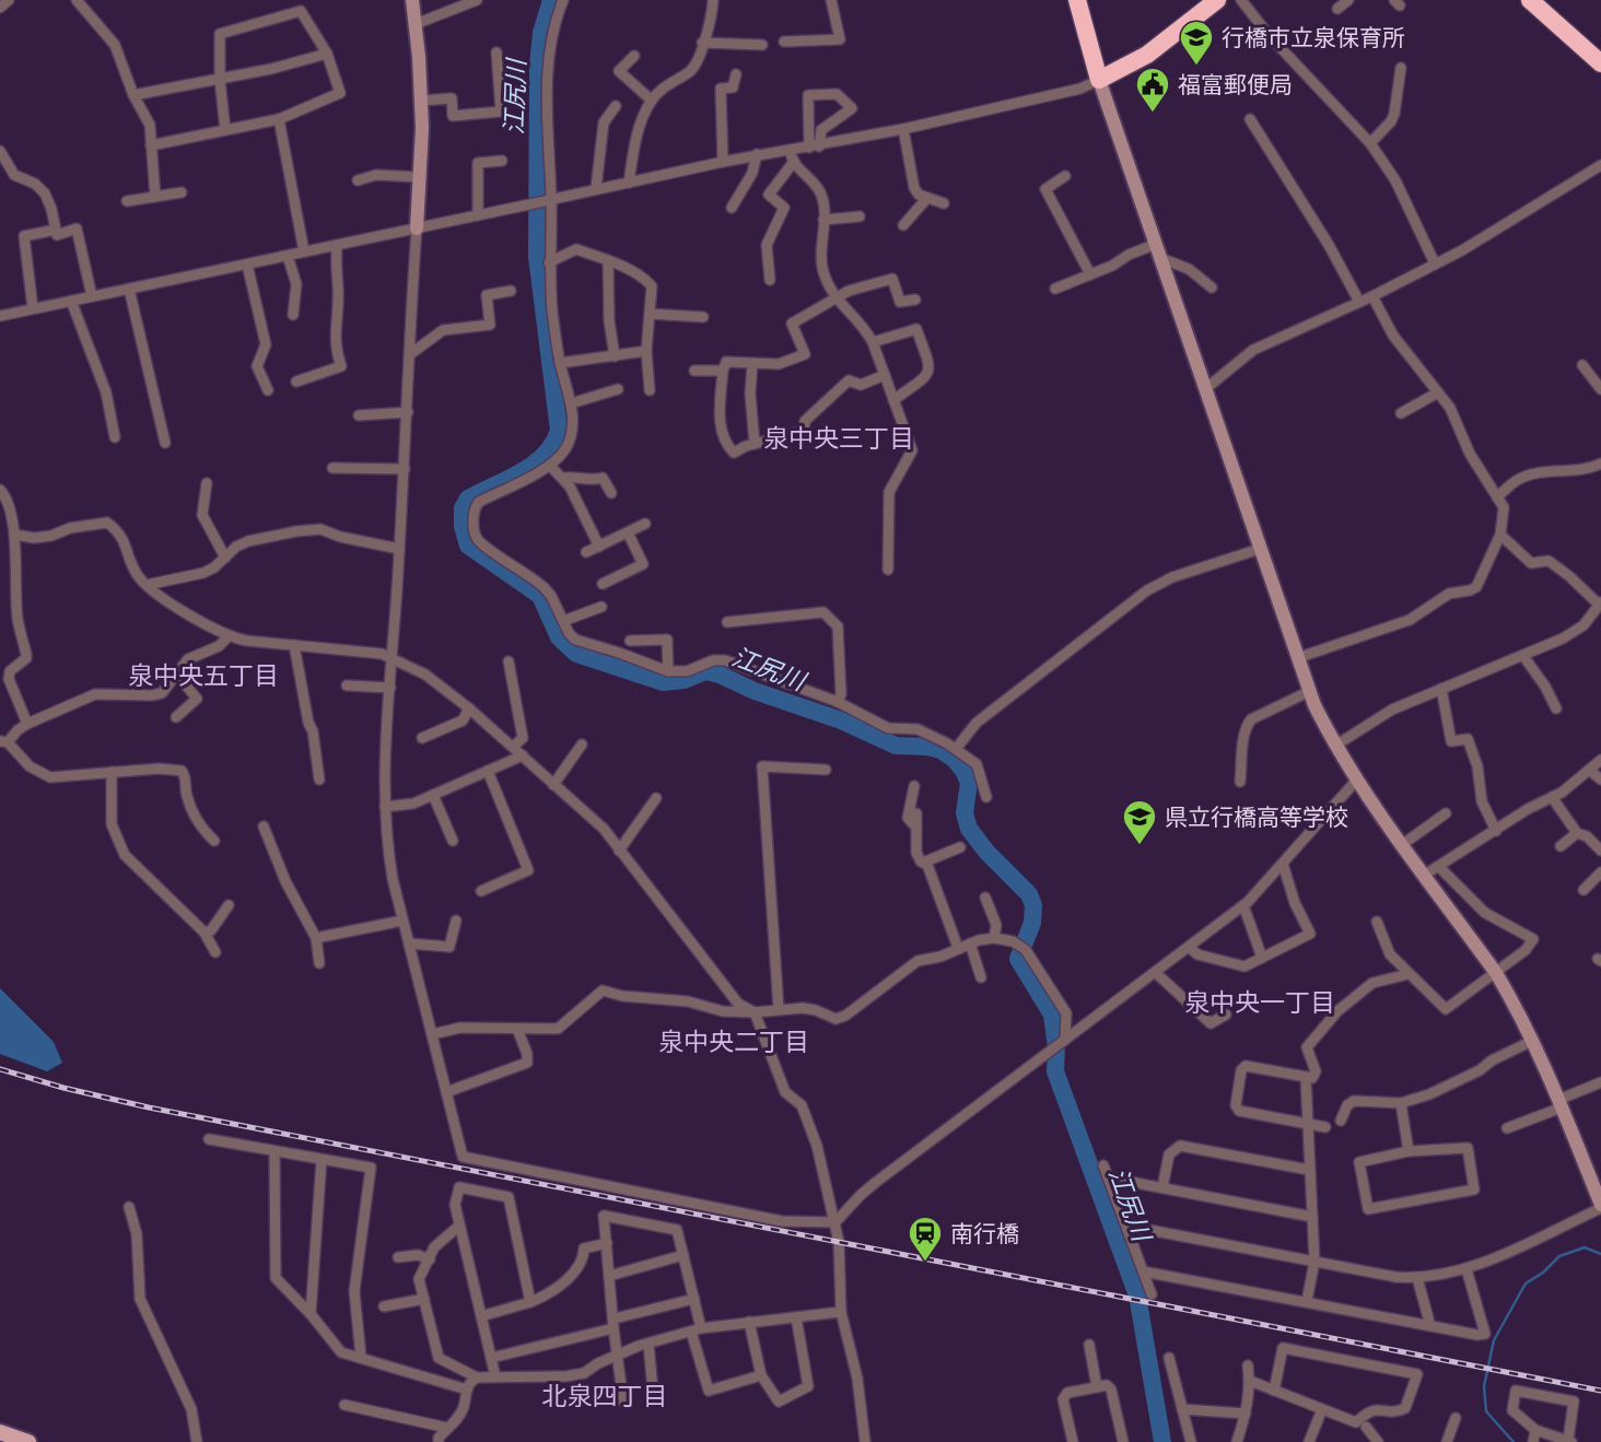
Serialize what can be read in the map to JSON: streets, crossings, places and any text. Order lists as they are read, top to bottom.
{
  "districts": [
    "泉中央三丁目",
    "泉中央五丁目",
    "泉中央一丁目",
    "泉中央二丁目",
    "北泉四丁目"
  ],
  "water": ["江尻川"],
  "places": {
    "school or university": ["行橋市立泉保育所", "県立行橋高等学校"],
    "public building": ["福富郵便局"],
    "station": ["南行橋"]
  }
}
